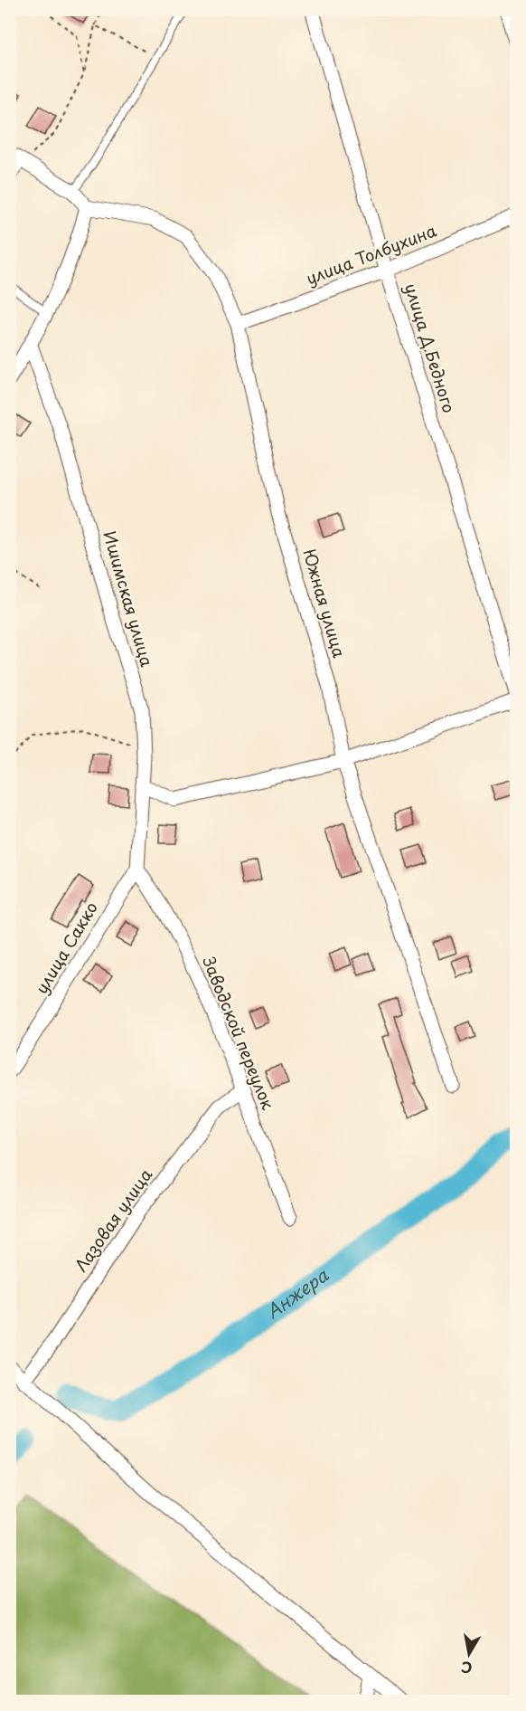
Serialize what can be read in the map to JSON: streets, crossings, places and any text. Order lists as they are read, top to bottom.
{
  "streets": {
    "street": [
      "улица Толбухина",
      "улица Д.Бедного",
      "Ишимская улица",
      "Южная улица",
      "улица Сакко",
      "Заводской переулок",
      "Лазовая улица"
    ]
  },
  "crossings": [
    ["улица Толбухина", "улица Д.Бедного"],
    ["улица Толбухина", "Южная улица"],
    ["Ишимская улица", "улица Сакко"],
    ["Ишимская улица", "Заводской переулок"],
    ["улица Сакко", "Заводской переулок"],
    ["Заводской переулок", "Лазовая улица"]
  ],
  "water": ["Анжера"],
  "north": "bottom"
}
